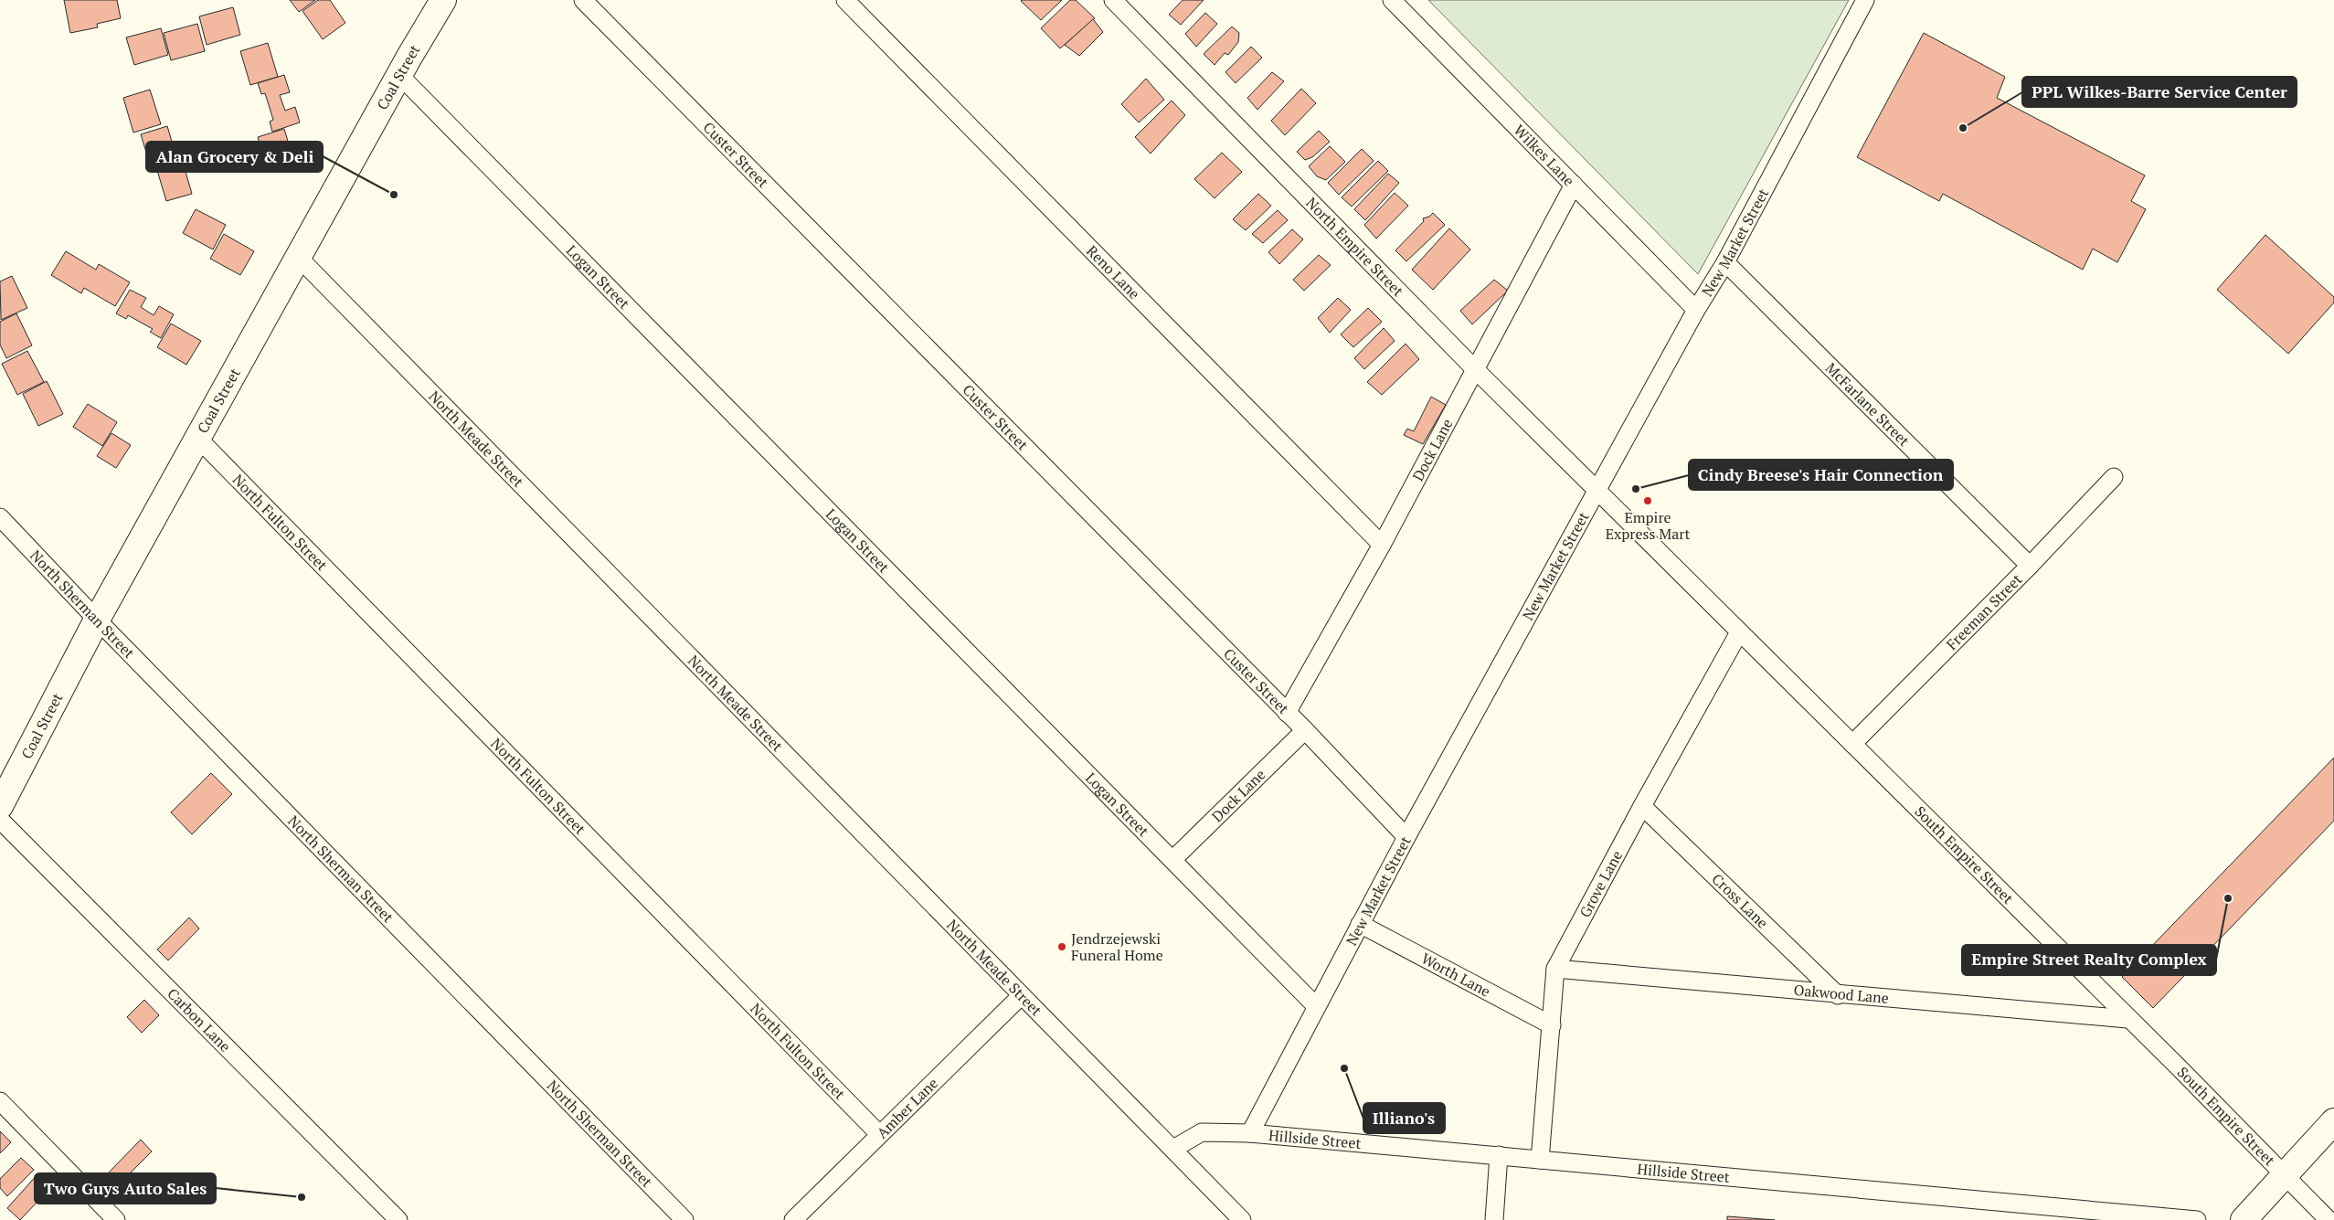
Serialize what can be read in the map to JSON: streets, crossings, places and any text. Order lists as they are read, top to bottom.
{
  "streets": {
    "main road": ["Coal Street"],
    "street": [
      "Custer Street",
      "Wilkes Lane",
      "New Market Street",
      "North Empire Street",
      "Reno Lane",
      "Logan Street",
      "McFarlane Street",
      "North Meade Street",
      "Dock Lane",
      "North Fulton Street",
      "North Sherman Street",
      "Freeman Street",
      "South Empire Street",
      "Grove Lane",
      "Cross Lane",
      "Worth Lane",
      "Oakwood Lane",
      "Carbon Lane",
      "Amber Lane",
      "Hillside Street"
    ]
  },
  "crossings": [
    ["Coal Street", "Logan Street"],
    ["Coal Street", "North Meade Street"],
    ["Coal Street", "North Fulton Street"],
    ["Coal Street", "North Sherman Street"],
    ["Custer Street", "New Market Street"],
    ["Custer Street", "Dock Lane"],
    ["Wilkes Lane", "New Market Street"],
    ["Wilkes Lane", "Dock Lane"],
    ["New Market Street", "North Empire Street"],
    ["New Market Street", "Logan Street"],
    ["New Market Street", "McFarlane Street"],
    ["New Market Street", "South Empire Street"],
    ["New Market Street", "Worth Lane"],
    ["New Market Street", "Hillside Street"],
    ["North Empire Street", "Dock Lane"],
    ["North Empire Street", "South Empire Street"],
    ["Reno Lane", "Dock Lane"],
    ["Logan Street", "Dock Lane"],
    ["McFarlane Street", "Freeman Street"],
    ["North Meade Street", "Amber Lane"],
    ["North Meade Street", "Hillside Street"],
    ["North Fulton Street", "Amber Lane"],
    ["Freeman Street", "South Empire Street"],
    ["South Empire Street", "Grove Lane"],
    ["South Empire Street", "Oakwood Lane"],
    ["Grove Lane", "Cross Lane"],
    ["Grove Lane", "Worth Lane"],
    ["Grove Lane", "Oakwood Lane"],
    ["Grove Lane", "Hillside Street"],
    ["Cross Lane", "Oakwood Lane"]
  ],
  "places": [
    "PPL Wilkes-Barre Service Center",
    "Alan Grocery & Deli",
    "Cindy Breese's Hair Connection",
    "Empire Express Mart",
    "Empire Street Realty Complex",
    "Jendrzejewski Funeral Home",
    "Illiano's",
    "Two Guys Auto Sales"
  ]
}
